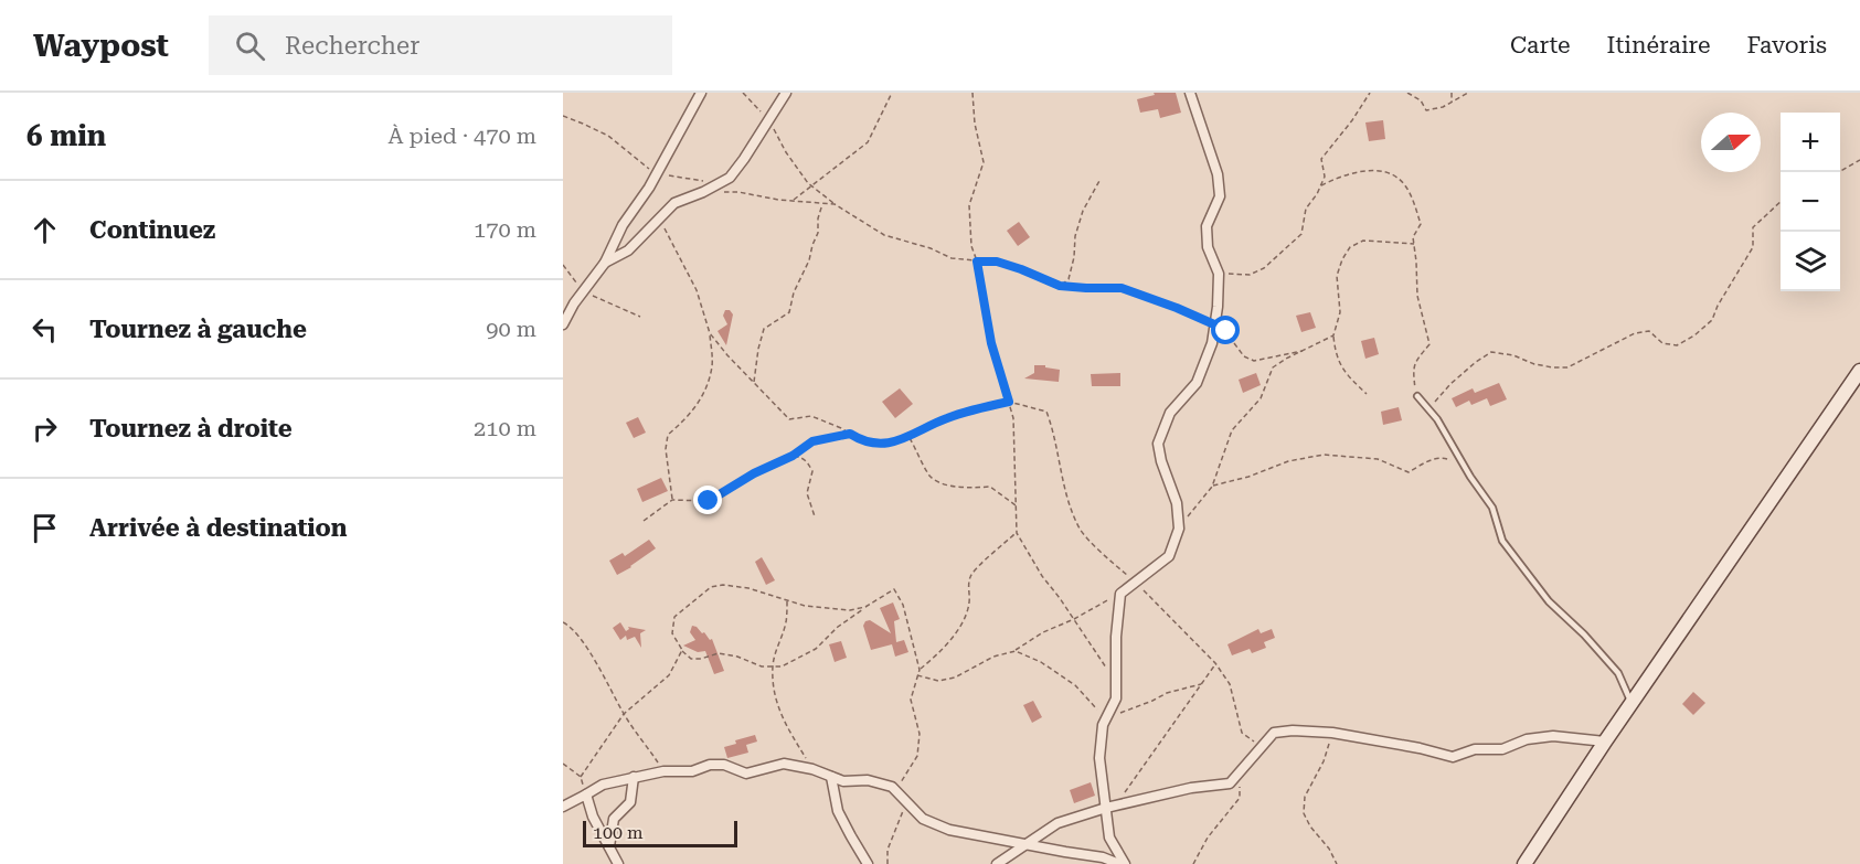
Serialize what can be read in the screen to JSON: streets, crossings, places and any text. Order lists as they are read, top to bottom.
{
  "scale_bar": "100 m",
  "north": "right",
  "page": {
    "header": "Waypost",
    "search": "Rechercher",
    "nav": ["Carte", "Itinéraire", "Favoris"],
    "heading": ["6 min", "À pied · 470 m"],
    "map_buttons": ["+", "−"],
    "list": [
      ["Continuez", "170 m"],
      ["Tournez à gauche", "90 m"],
      ["Tournez à droite", "210 m"],
      "Arrivée à destination"
    ],
    "scale": "100 m"
  }
}
